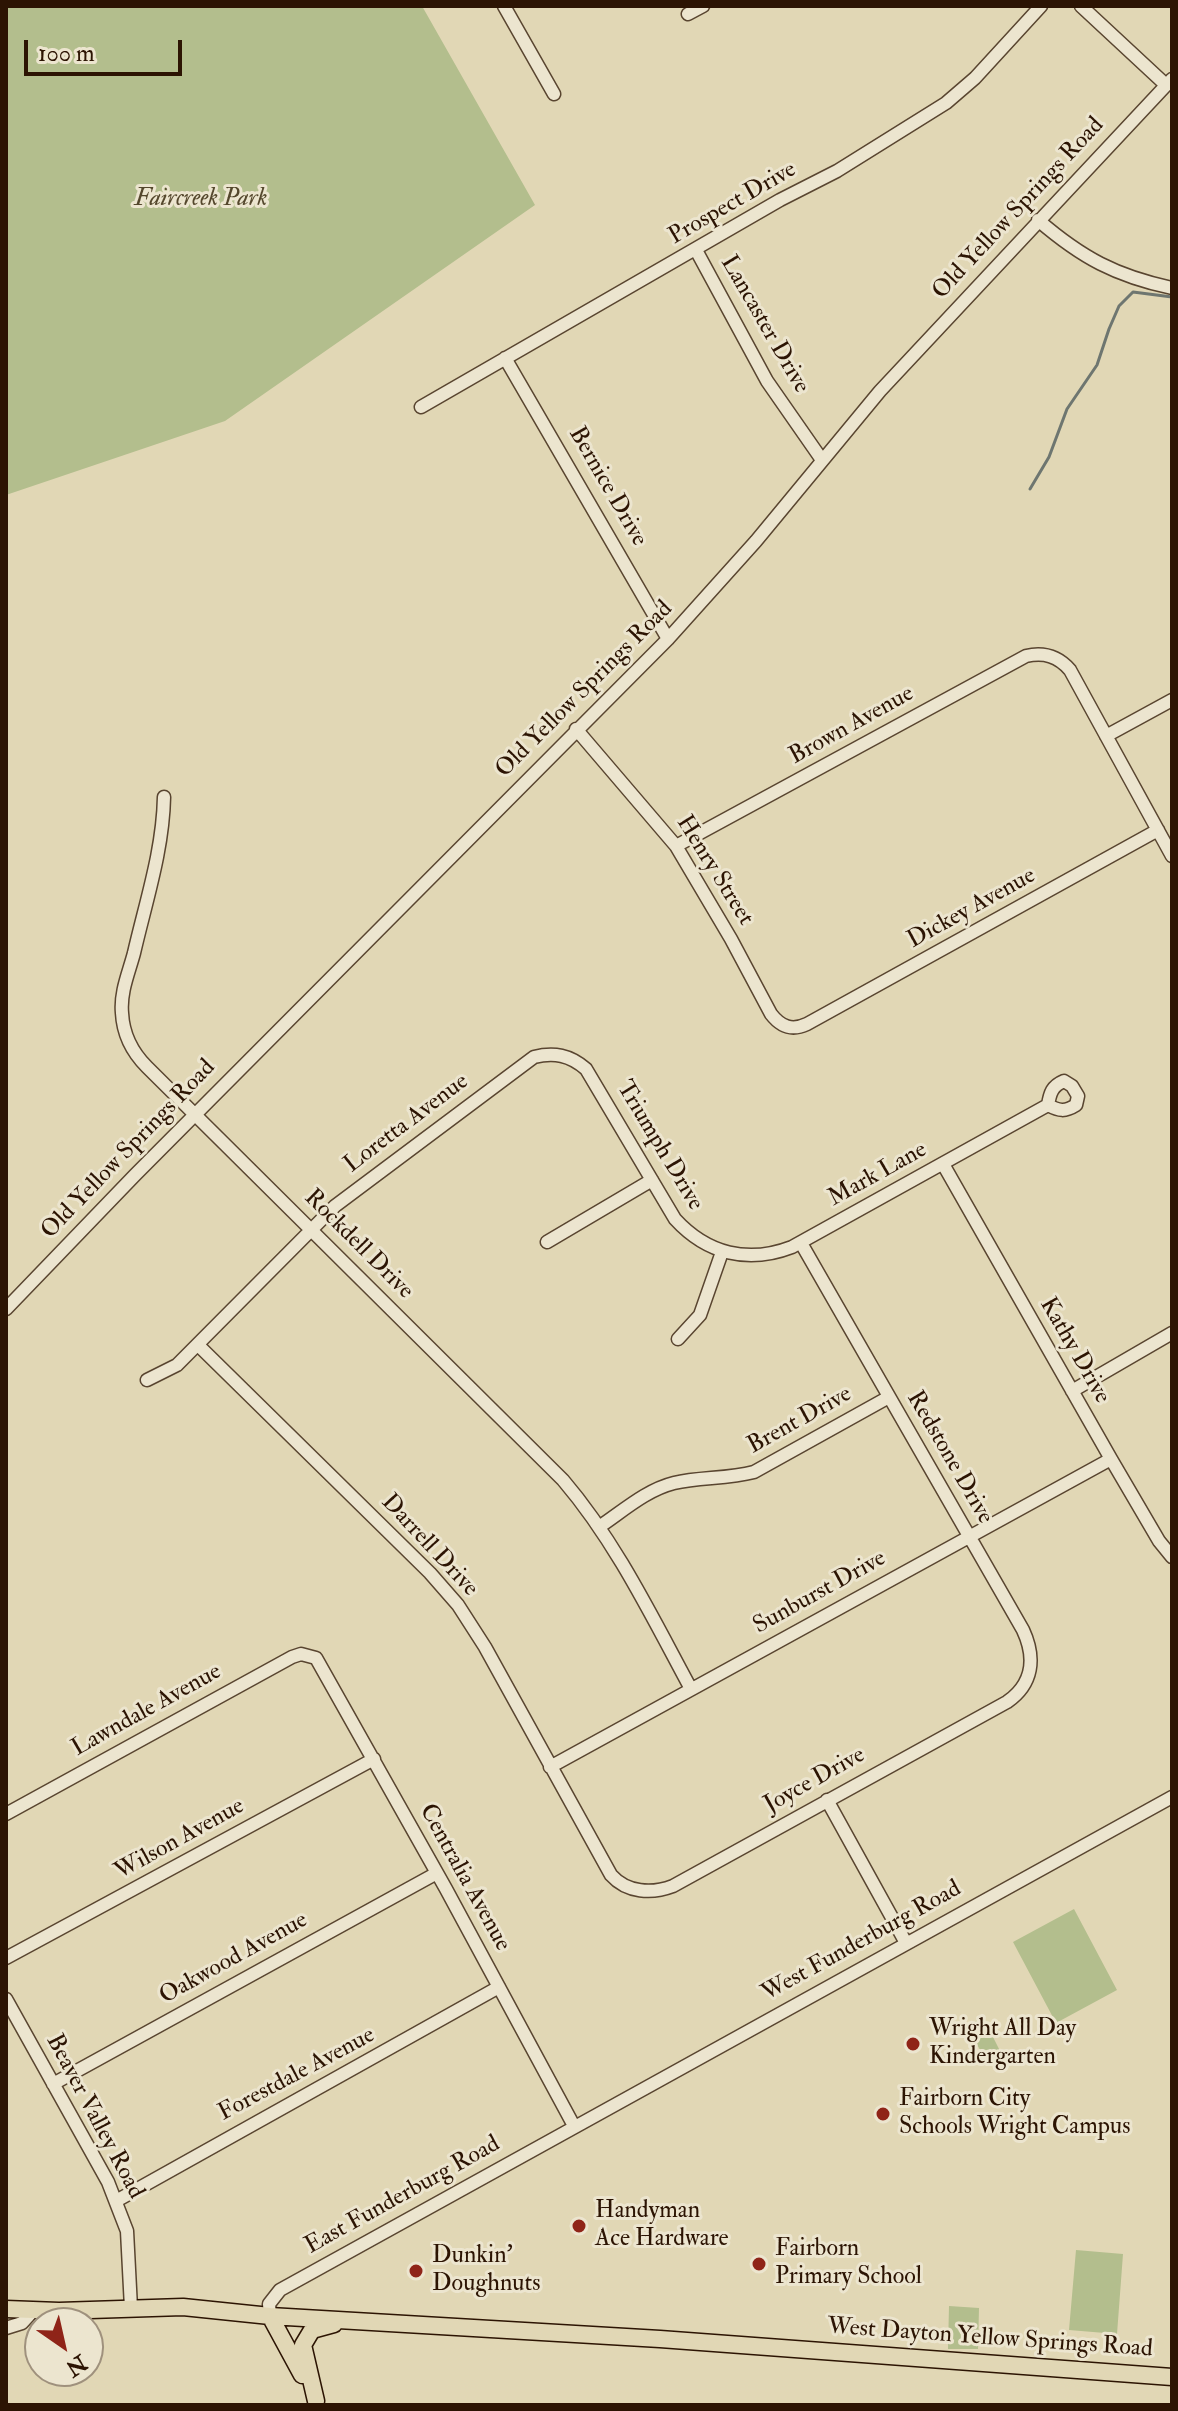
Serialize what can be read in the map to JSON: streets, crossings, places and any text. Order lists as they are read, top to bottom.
{
  "streets": {
    "main road": ["West Dayton Yellow Springs Road"],
    "street": [
      "Prospect Drive",
      "Old Yellow Springs Road",
      "Lancaster Drive",
      "Bernice Drive",
      "Brown Avenue",
      "Henry Street",
      "Dickey Avenue",
      "Loretta Avenue",
      "Triumph Drive",
      "Mark Lane",
      "Rockdell Drive",
      "Kathy Drive",
      "Brent Drive",
      "Redstone Drive",
      "Darrell Drive",
      "Sunburst Drive",
      "Lawndale Avenue",
      "Joyce Drive",
      "Wilson Avenue",
      "Centralia Avenue",
      "West Funderburg Road",
      "Oakwood Avenue",
      "Forestdale Avenue",
      "Beaver Valley Road",
      "East Funderburg Road"
    ]
  },
  "crossings": [
    ["Prospect Drive", "Lancaster Drive"],
    ["Prospect Drive", "Bernice Drive"],
    ["Old Yellow Springs Road", "Lancaster Drive"],
    ["Old Yellow Springs Road", "Bernice Drive"],
    ["Old Yellow Springs Road", "Henry Street"],
    ["Old Yellow Springs Road", "Rockdell Drive"],
    ["Brown Avenue", "Henry Street"],
    ["Henry Street", "Dickey Avenue"],
    ["Loretta Avenue", "Triumph Drive"],
    ["Loretta Avenue", "Rockdell Drive"],
    ["Loretta Avenue", "Darrell Drive"],
    ["Triumph Drive", "Mark Lane"],
    ["Mark Lane", "Kathy Drive"],
    ["Mark Lane", "Redstone Drive"],
    ["Rockdell Drive", "Brent Drive"],
    ["Rockdell Drive", "Sunburst Drive"],
    ["Kathy Drive", "Sunburst Drive"],
    ["Brent Drive", "Redstone Drive"],
    ["Redstone Drive", "Sunburst Drive"],
    ["Redstone Drive", "Joyce Drive"],
    ["Darrell Drive", "Sunburst Drive"],
    ["Darrell Drive", "Joyce Drive"],
    ["Lawndale Avenue", "Centralia Avenue"],
    ["Wilson Avenue", "Centralia Avenue"],
    ["Centralia Avenue", "West Funderburg Road"],
    ["Centralia Avenue", "Oakwood Avenue"],
    ["Centralia Avenue", "Forestdale Avenue"],
    ["Centralia Avenue", "East Funderburg Road"],
    ["West Funderburg Road", "East Funderburg Road"],
    ["Oakwood Avenue", "Beaver Valley Road"],
    ["Forestdale Avenue", "Beaver Valley Road"],
    ["Beaver Valley Road", "West Dayton Yellow Springs Road"],
    ["East Funderburg Road", "West Dayton Yellow Springs Road"]
  ],
  "parks": ["Faircreek Park"],
  "places": [
    "Wright All Day Kindergarten",
    "Fairborn City Schools Wright Campus",
    "Handyman Ace Hardware",
    "Fairborn Primary School",
    "Dunkin’ Doughnuts"
  ],
  "scale_bar": "100 m",
  "north": "bottom right"
}
